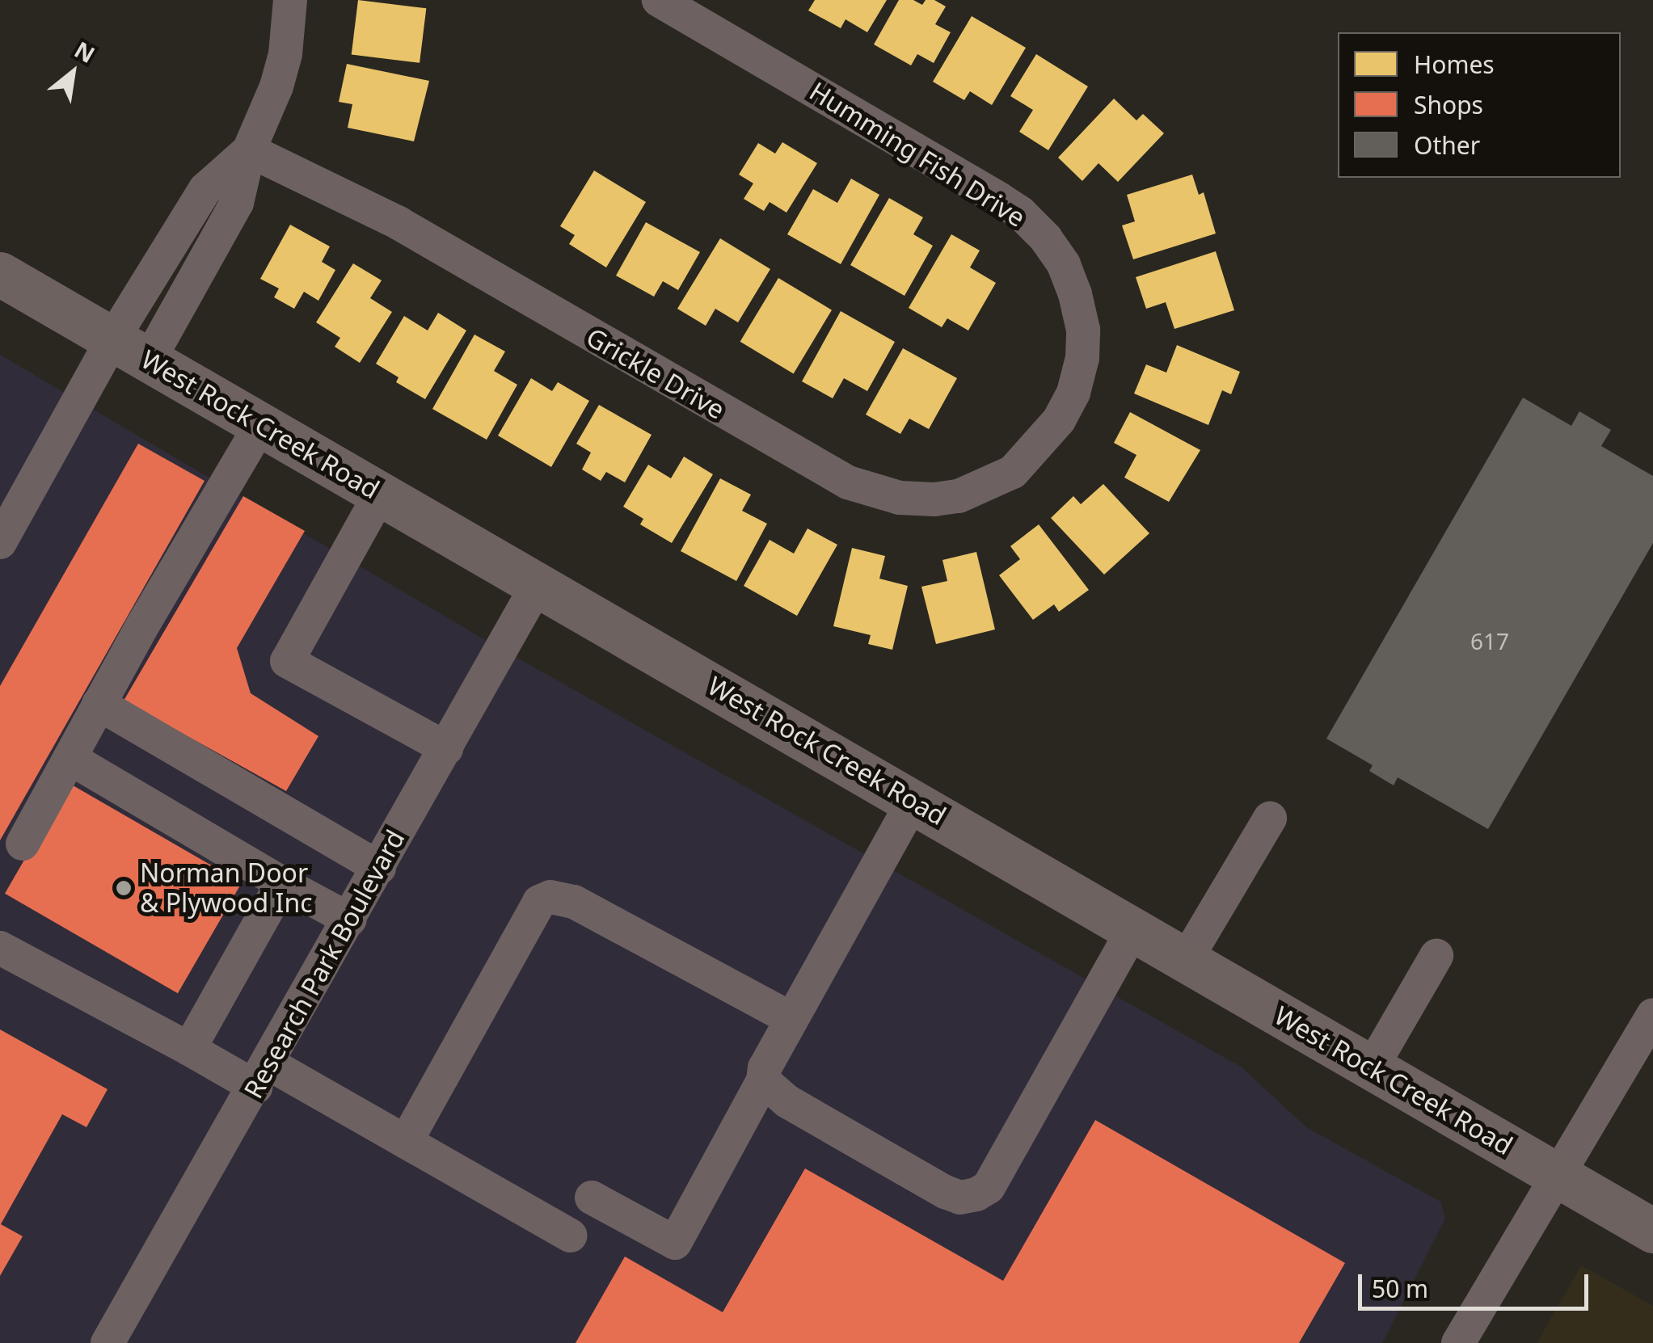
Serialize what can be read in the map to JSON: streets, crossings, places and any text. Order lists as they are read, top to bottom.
{
  "streets": {
    "main road": ["West Rock Creek Road"],
    "street": ["Humming Fish Drive", "Grickle Drive", "Research Park Boulevard"]
  },
  "crossings": [
    ["Humming Fish Drive", "Grickle Drive"],
    ["West Rock Creek Road", "Research Park Boulevard"]
  ],
  "places": ["Norman Door & Plywood Inc"],
  "house_numbers": ["617"],
  "legend": ["Homes", "Shops", "Other"],
  "scale_bar": "50 m",
  "north": "top right"
}
